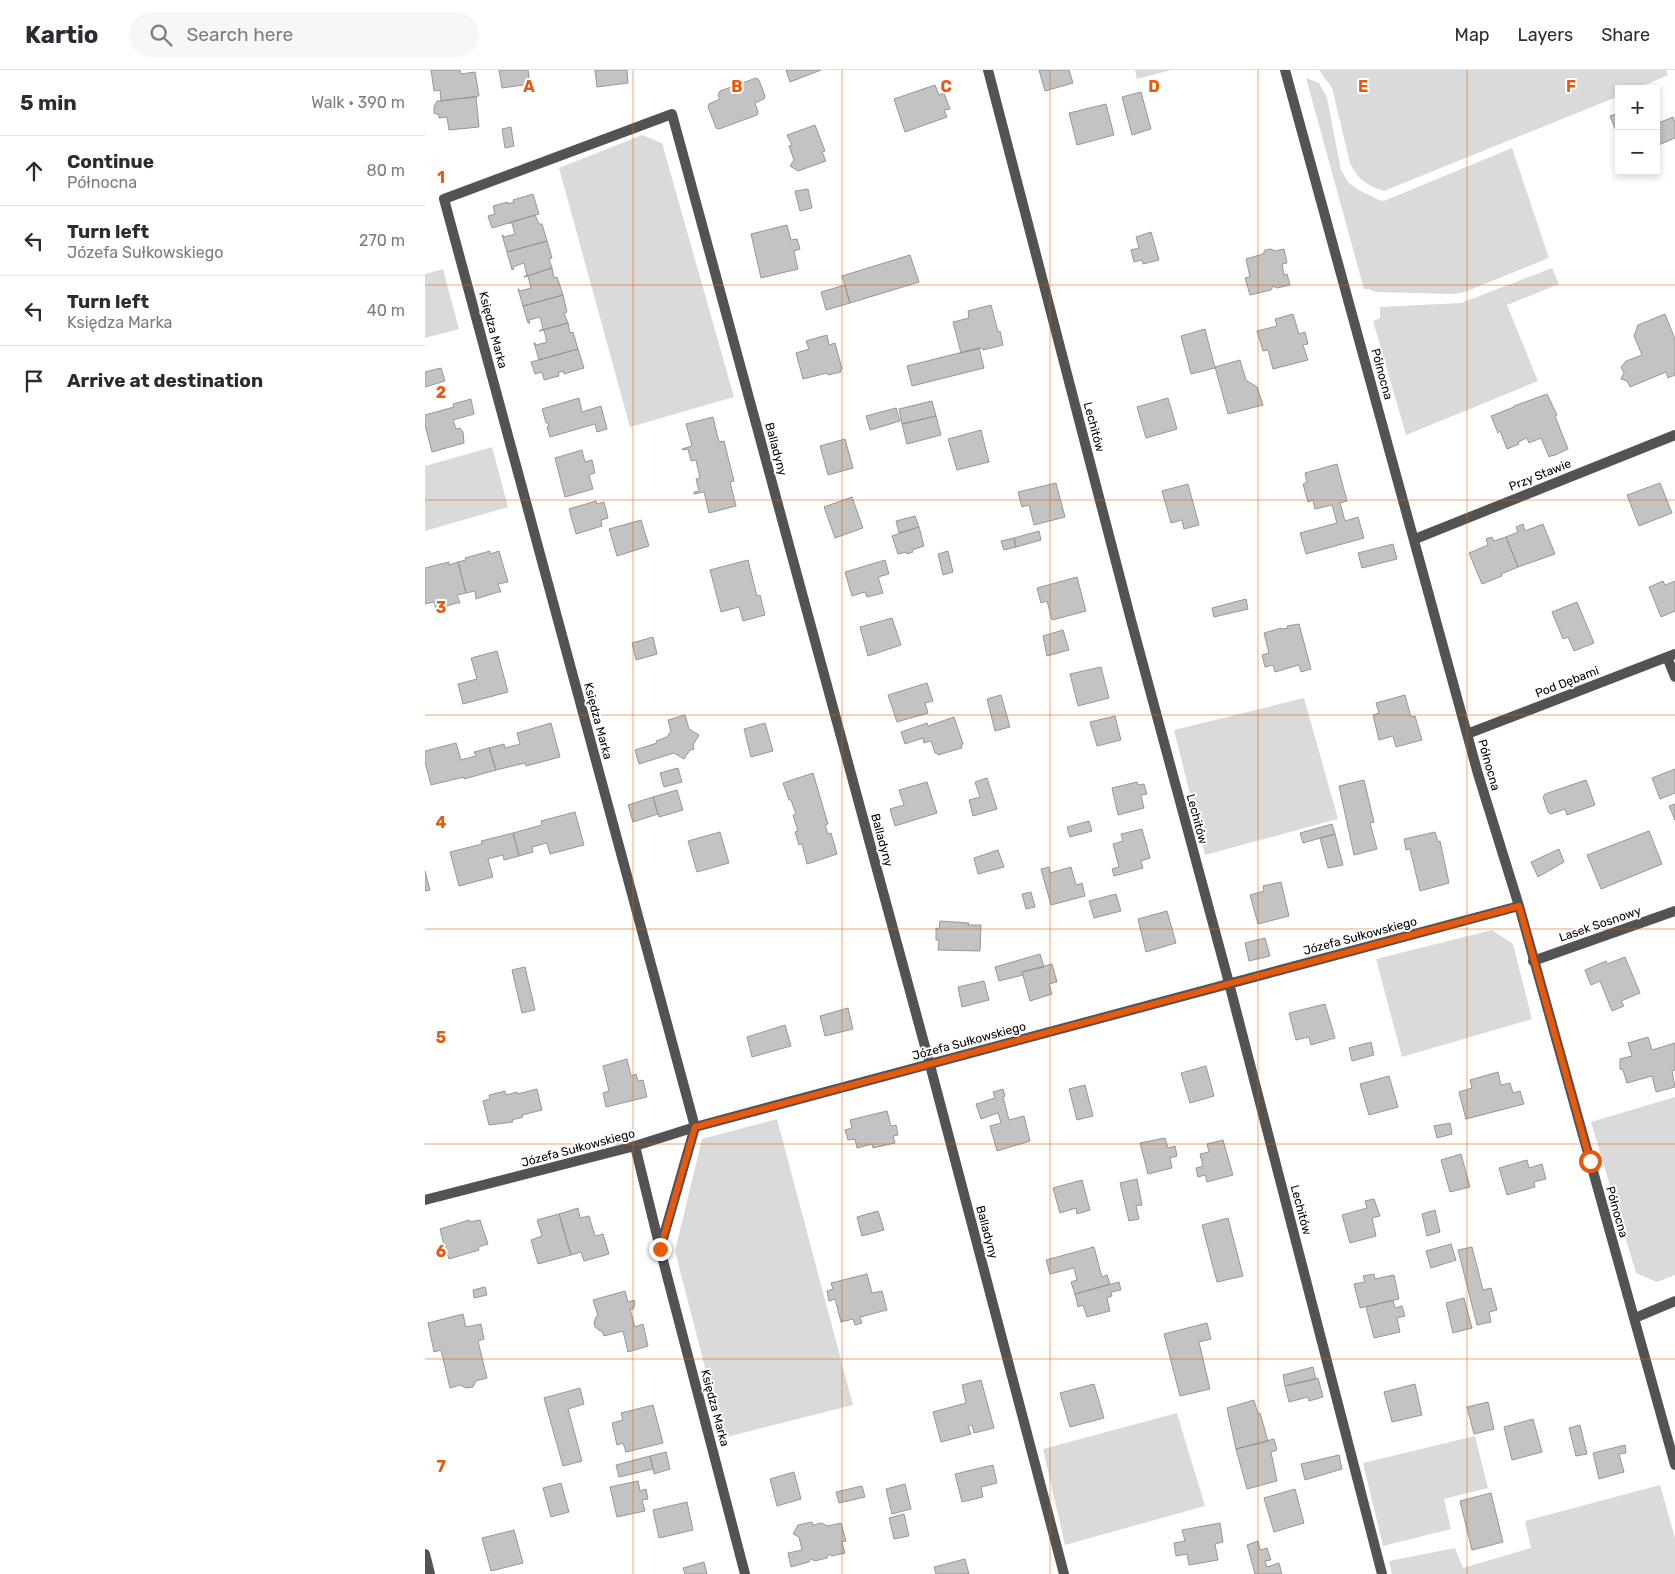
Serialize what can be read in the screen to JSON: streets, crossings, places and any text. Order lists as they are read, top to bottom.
{
  "streets": {
    "street": [
      "Księdza Marka",
      "Północna",
      "Lechitów",
      "Balladyny",
      "Przy Stawie",
      "Pod Dębami",
      "Lasek Sosnowy",
      "Józefa Sułkowskiego"
    ]
  },
  "crossings": [
    ["Księdza Marka", "Balladyny"],
    ["Księdza Marka", "Józefa Sułkowskiego"],
    ["Północna", "Przy Stawie"],
    ["Północna", "Pod Dębami"],
    ["Północna", "Lasek Sosnowy"],
    ["Północna", "Józefa Sułkowskiego"],
    ["Lechitów", "Józefa Sułkowskiego"],
    ["Balladyny", "Józefa Sułkowskiego"]
  ],
  "page": {
    "header": "Kartio",
    "search": "Search here",
    "nav": ["Map", "Layers", "Share"],
    "heading": ["5 min", "Walk · 390 m"],
    "map_buttons": ["+", "−"],
    "list": [
      ["Continue", "Północna", "80 m"],
      ["Turn left", "Józefa Sułkowskiego", "270 m"],
      ["Turn left", "Księdza Marka", "40 m"],
      "Arrive at destination"
    ]
  },
  "grid": {
    "columns": [
      "A",
      "B",
      "C",
      "D",
      "E",
      "F"
    ],
    "rows": [
      "1",
      "2",
      "3",
      "4",
      "5",
      "6",
      "7"
    ]
  }
}
